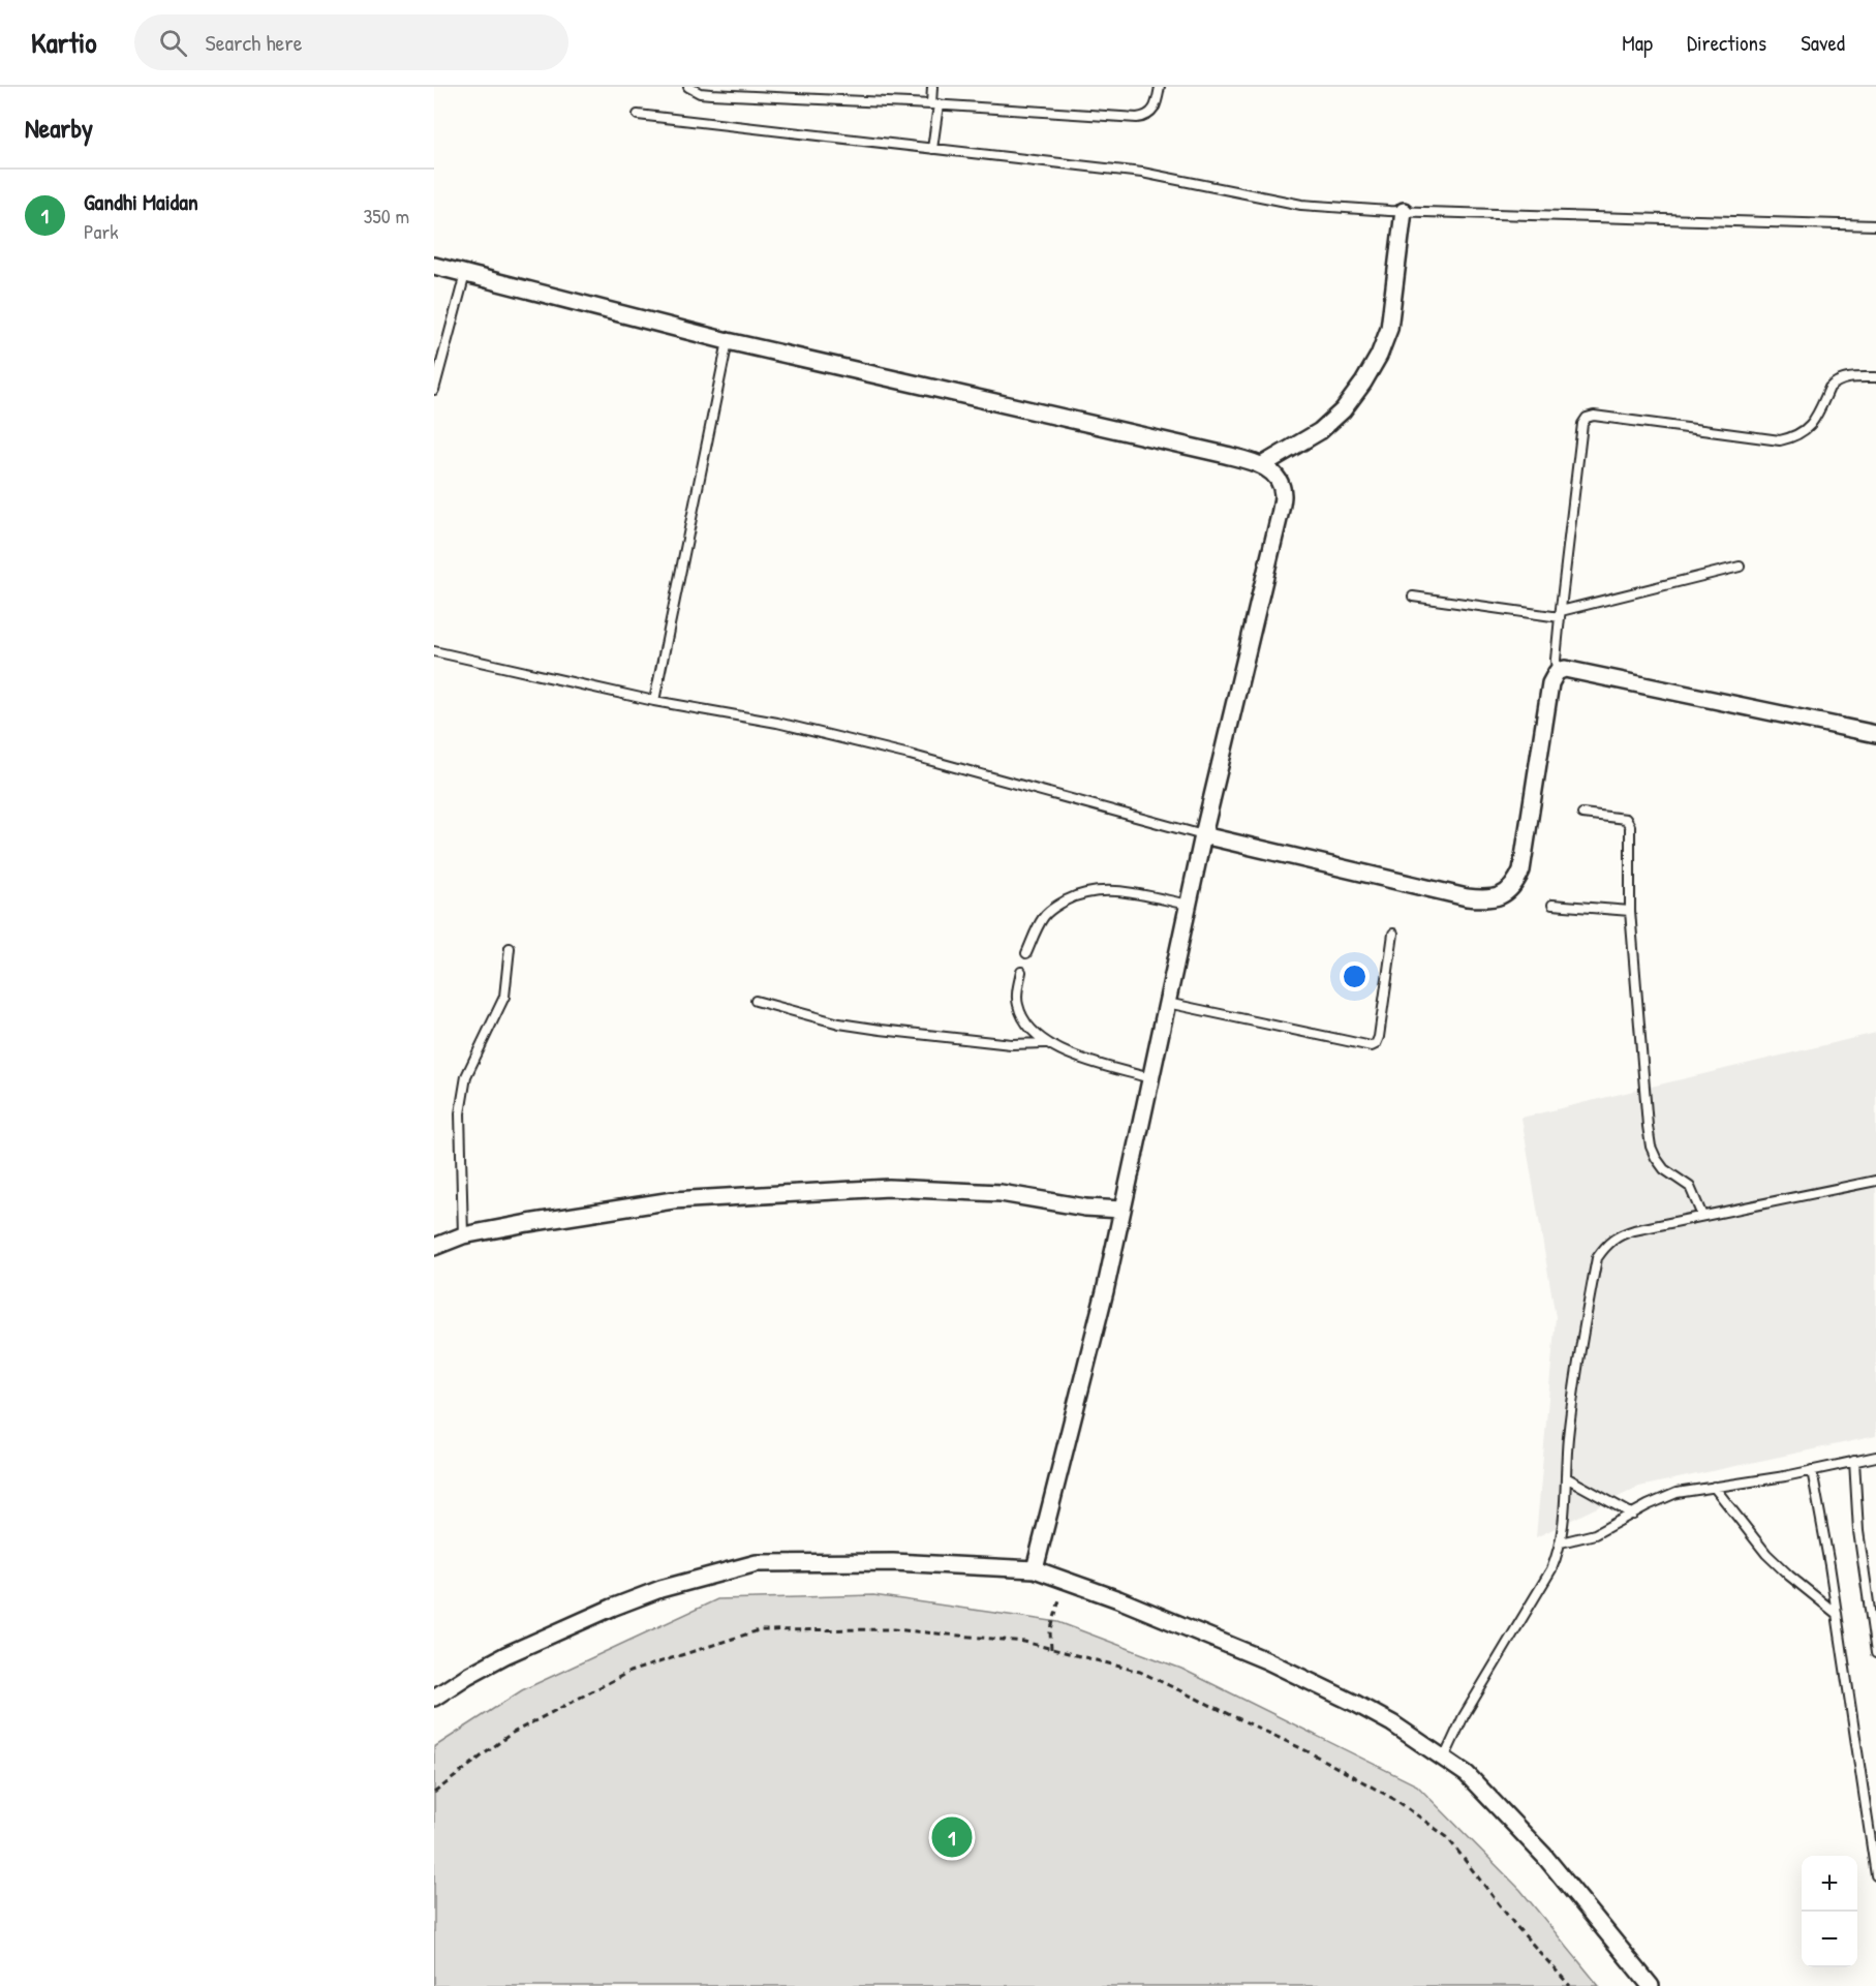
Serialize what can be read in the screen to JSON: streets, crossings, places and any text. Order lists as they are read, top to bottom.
{
  "page": {
    "header": "Kartio",
    "search": "Search here",
    "nav": ["Map", "Directions", "Saved"],
    "heading": "Nearby",
    "list": [
      {
        "mark": "1",
        "name": "Gandhi Maidan",
        "note": "Park",
        "value": "350 m"
      }
    ],
    "pins": "1",
    "map_buttons": ["+", "−"]
  }
}
